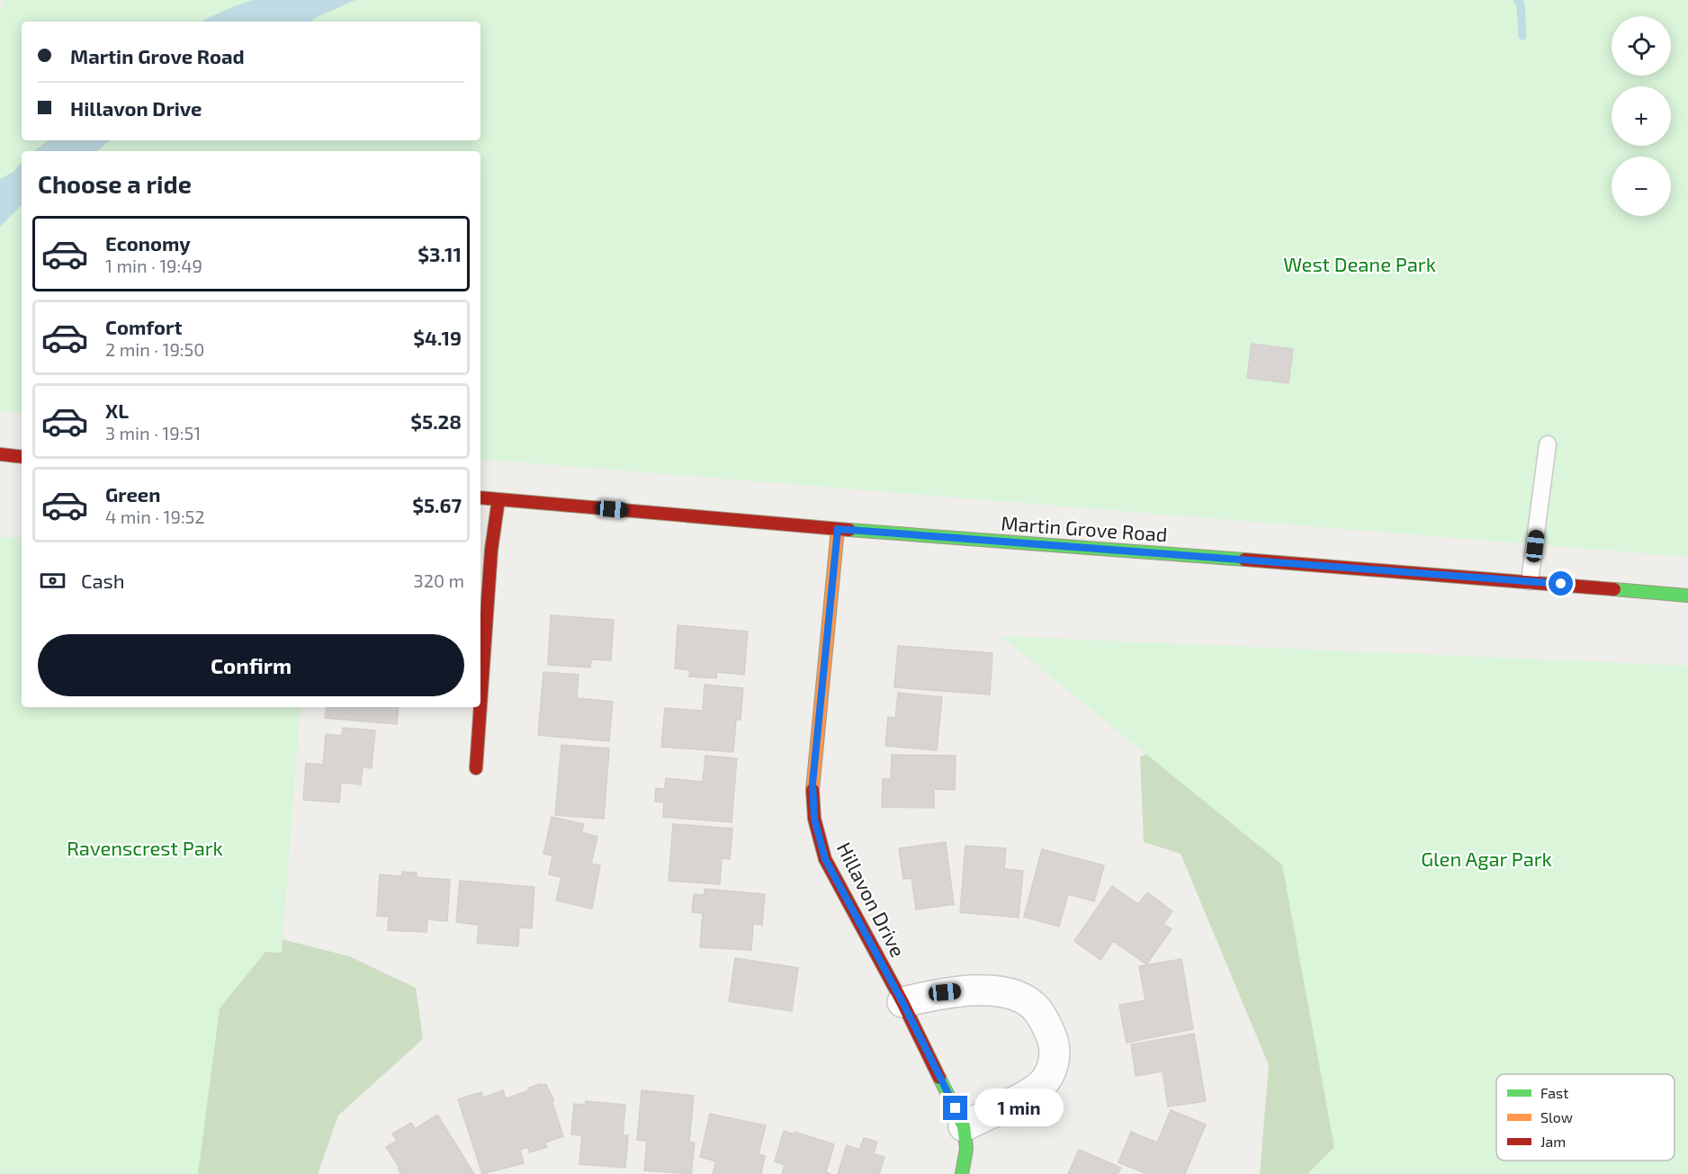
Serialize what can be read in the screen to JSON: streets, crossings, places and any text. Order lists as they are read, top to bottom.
{
  "streets": {
    "main road": ["Martin Grove Road", "Hillavon Drive"]
  },
  "crossings": [
    ["Martin Grove Road", "Hillavon Drive"]
  ],
  "parks": ["West Deane Park", "Ravenscrest Park", "Glen Agar Park"],
  "legend": ["Fast", "Slow", "Jam"],
  "page": {
    "map_buttons": ["+", "−"],
    "banner": ["Martin Grove Road", "Hillavon Drive"],
    "heading": "Choose a ride",
    "list": [
      {
        "name": "Economy",
        "note": "1 min · 19:49",
        "value": "$3.11"
      },
      {
        "name": "Comfort",
        "note": "2 min · 19:50",
        "value": "$4.19"
      },
      {
        "name": "XL",
        "note": "3 min · 19:51",
        "value": "$5.28"
      },
      {
        "name": "Green",
        "note": "4 min · 19:52",
        "value": "$5.67"
      }
    ],
    "pay": ["Cash", "320 m"],
    "buttons": "Confirm",
    "bubble": "1 min"
  }
}
